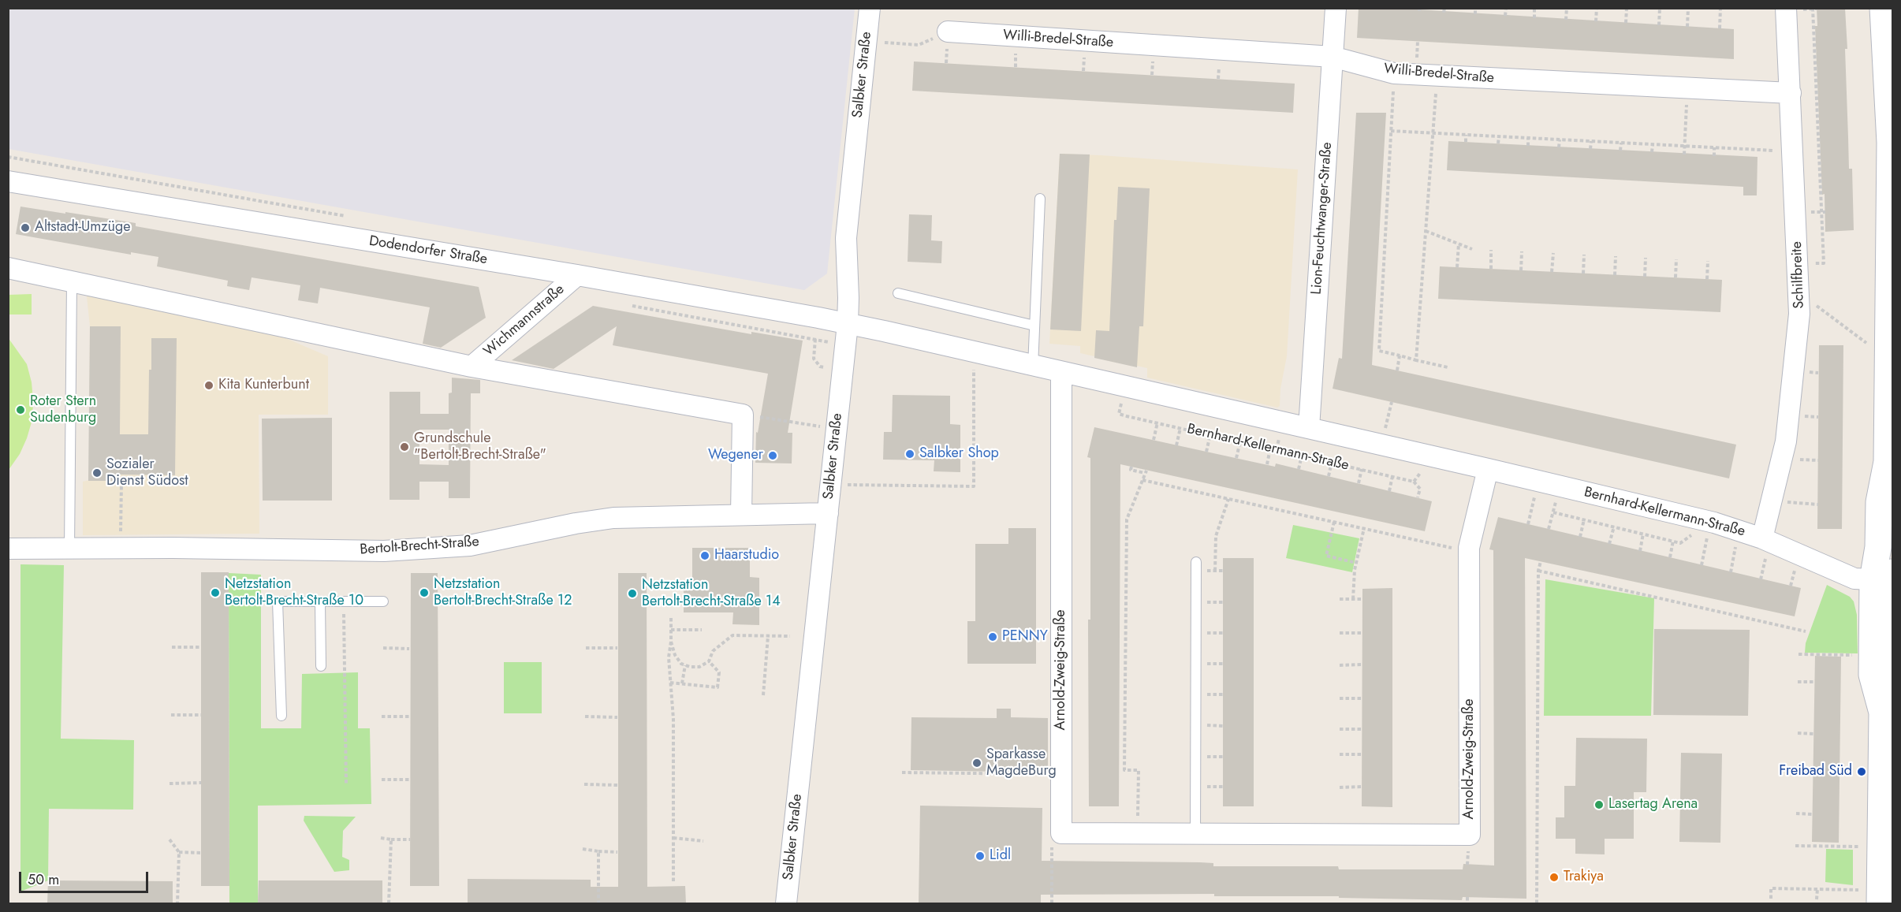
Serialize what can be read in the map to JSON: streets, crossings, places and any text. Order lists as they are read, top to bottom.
{
  "streets": {
    "street": [
      "Willi-Bredel-Straße",
      "Salbker Straße",
      "Lion-Feuchtwanger-Straße",
      "Dodendorfer Straße",
      "Schilfbreite",
      "Wichmannstraße",
      "Bernhard-Kellermann-Straße",
      "Bertolt-Brecht-Straße",
      "Arnold-Zweig-Straße"
    ]
  },
  "crossings": [
    ["Willi-Bredel-Straße", "Lion-Feuchtwanger-Straße"],
    ["Willi-Bredel-Straße", "Schilfbreite"],
    ["Salbker Straße", "Dodendorfer Straße"],
    ["Salbker Straße", "Bernhard-Kellermann-Straße"],
    ["Salbker Straße", "Bertolt-Brecht-Straße"],
    ["Lion-Feuchtwanger-Straße", "Bernhard-Kellermann-Straße"],
    ["Dodendorfer Straße", "Wichmannstraße"],
    ["Dodendorfer Straße", "Bernhard-Kellermann-Straße"],
    ["Schilfbreite", "Bernhard-Kellermann-Straße"],
    ["Bernhard-Kellermann-Straße", "Arnold-Zweig-Straße"]
  ],
  "places": [
    "Altstadt-Umzüge",
    "Kita Kunterbunt",
    "Roter Stern Sudenburg",
    "Grundschule \"Bertolt-Brecht-Straße\"",
    "Salbker Shop",
    "Wegener",
    "Sozialer Dienst Südost",
    "Haarstudio",
    "Netzstation Bertolt-Brecht-Straße 10",
    "Netzstation Bertolt-Brecht-Straße 12",
    "Netzstation Bertolt-Brecht-Straße 14",
    "PENNY",
    "Sparkasse MagdeBurg",
    "Freibad Süd",
    "Lasertag Arena",
    "Lidl",
    "Trakiya"
  ],
  "scale_bar": "50 m"
}
